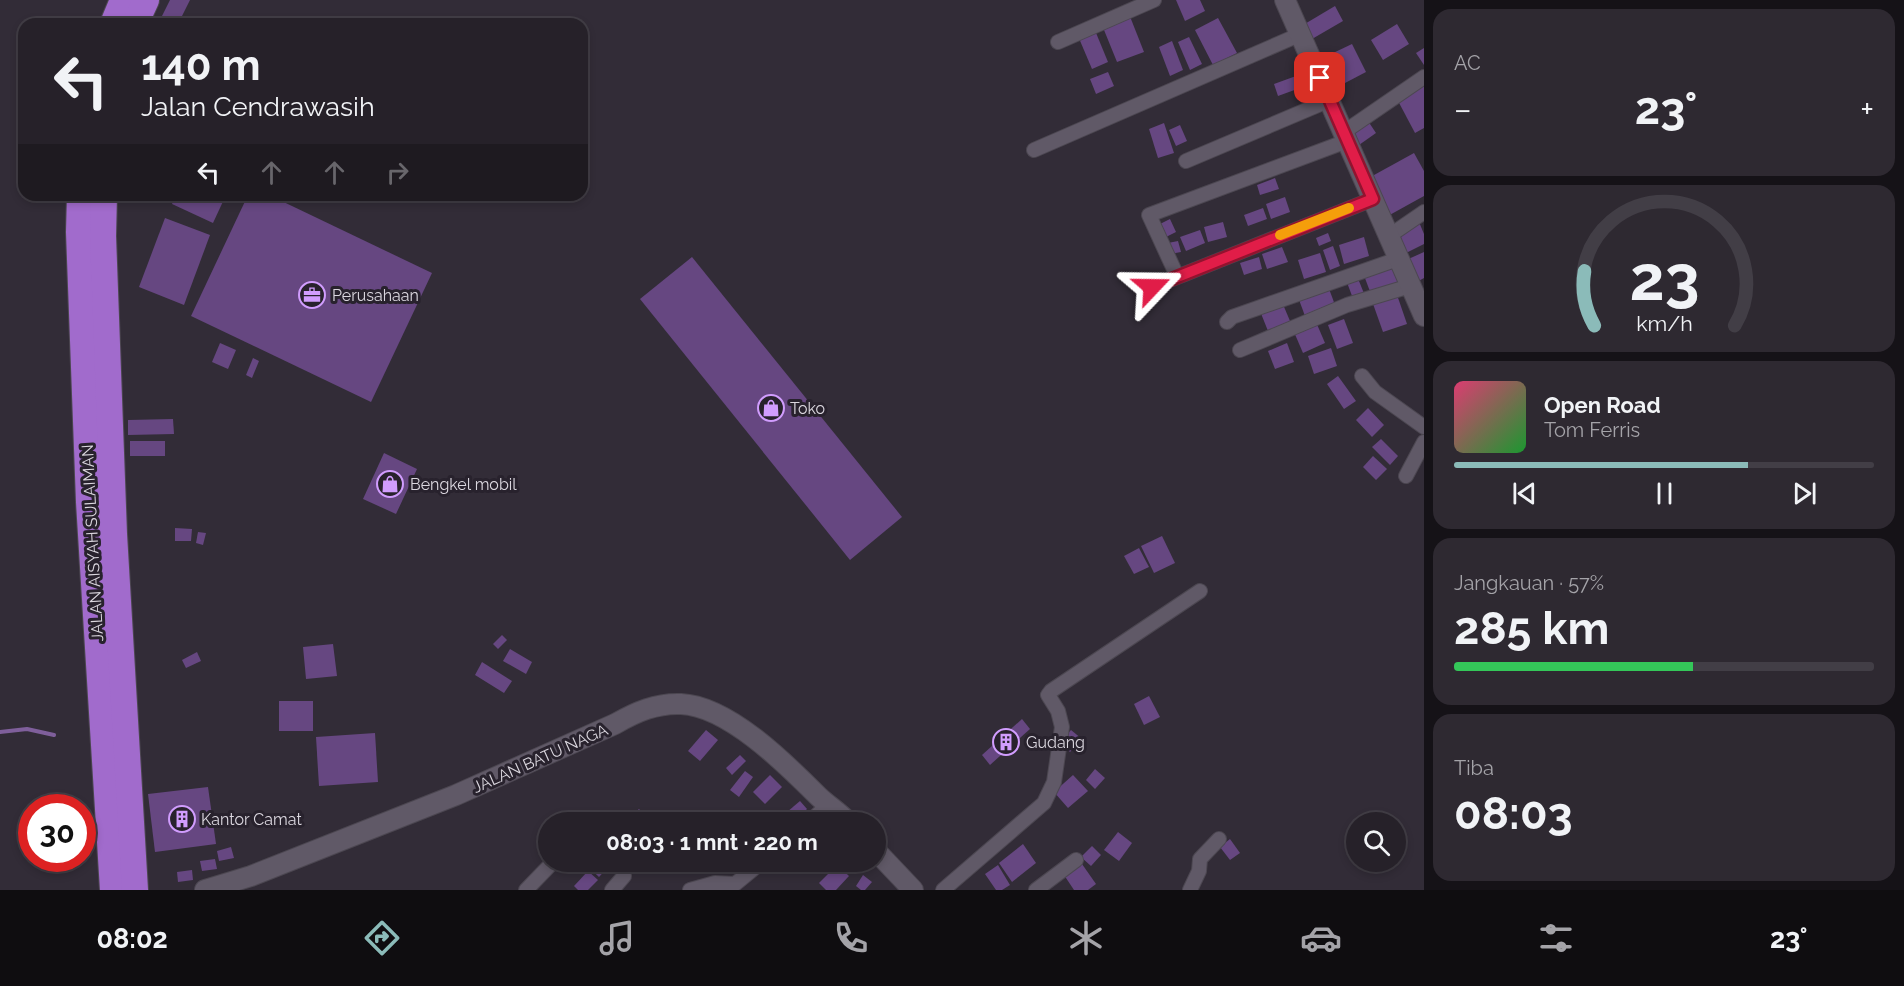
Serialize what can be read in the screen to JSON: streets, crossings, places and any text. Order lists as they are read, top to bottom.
{
  "streets": {
    "highway": ["JALAN AISYAH SULAIMAN"],
    "street": ["JALAN BATU NAGA"]
  },
  "places": {
    "office": ["Perusahaan"],
    "shop": ["Toko", "Bengkel mobil"],
    "building": ["Gudang", "Kantor Camat"]
  },
  "page": {
    "tile": [
      "AC",
      ["Jangkauan · 57%", "285 km"],
      ["Tiba", "08:03"]
    ],
    "turn": ["140 m", "Jalan Cendrawasih"],
    "heat": ["−", "23°", "+"],
    "song": ["Open Road", "Tom Ferris"],
    "limit": "30",
    "trip": "08:03 · 1 mnt · 220 m",
    "tabs": ["08:02", "23°"],
    "gauge": ["23", "km/h"]
  }
}
